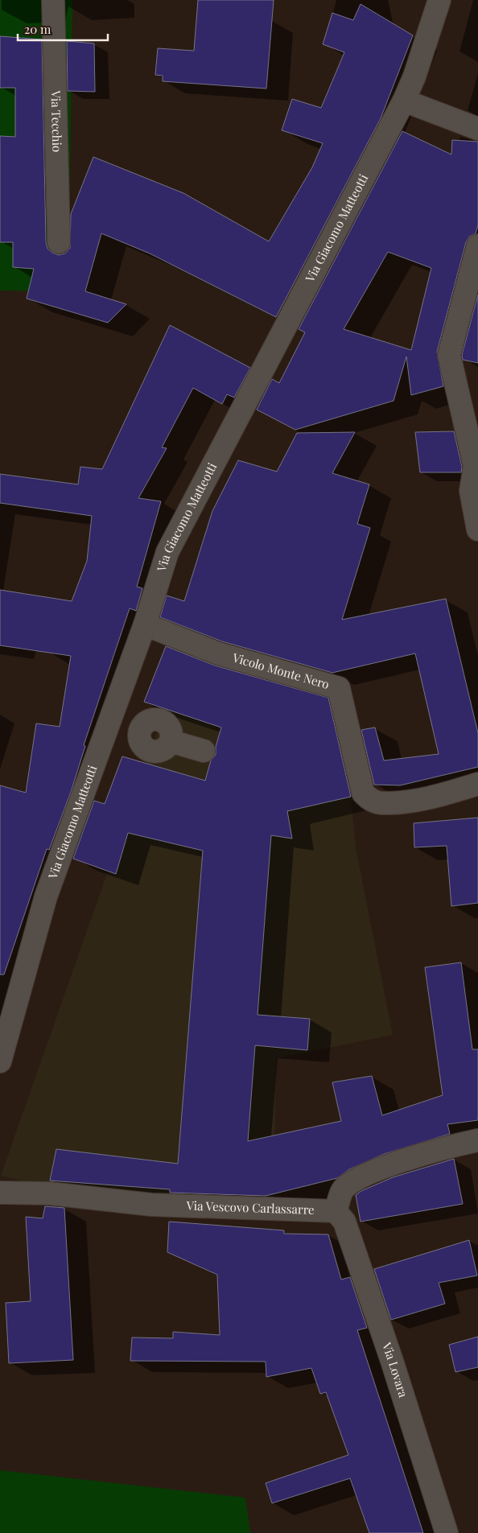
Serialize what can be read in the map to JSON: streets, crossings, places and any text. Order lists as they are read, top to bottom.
{
  "streets": {
    "street": [
      "Via Tecchio",
      "Via Giacomo Matteotti",
      "Vicolo Monte Nero",
      "Via Vescovo Carlassarre",
      "Via Lovara"
    ]
  },
  "crossings": [
    ["Via Giacomo Matteotti", "Vicolo Monte Nero"],
    ["Via Vescovo Carlassarre", "Via Lovara"]
  ],
  "scale_bar": "20 m"
}
